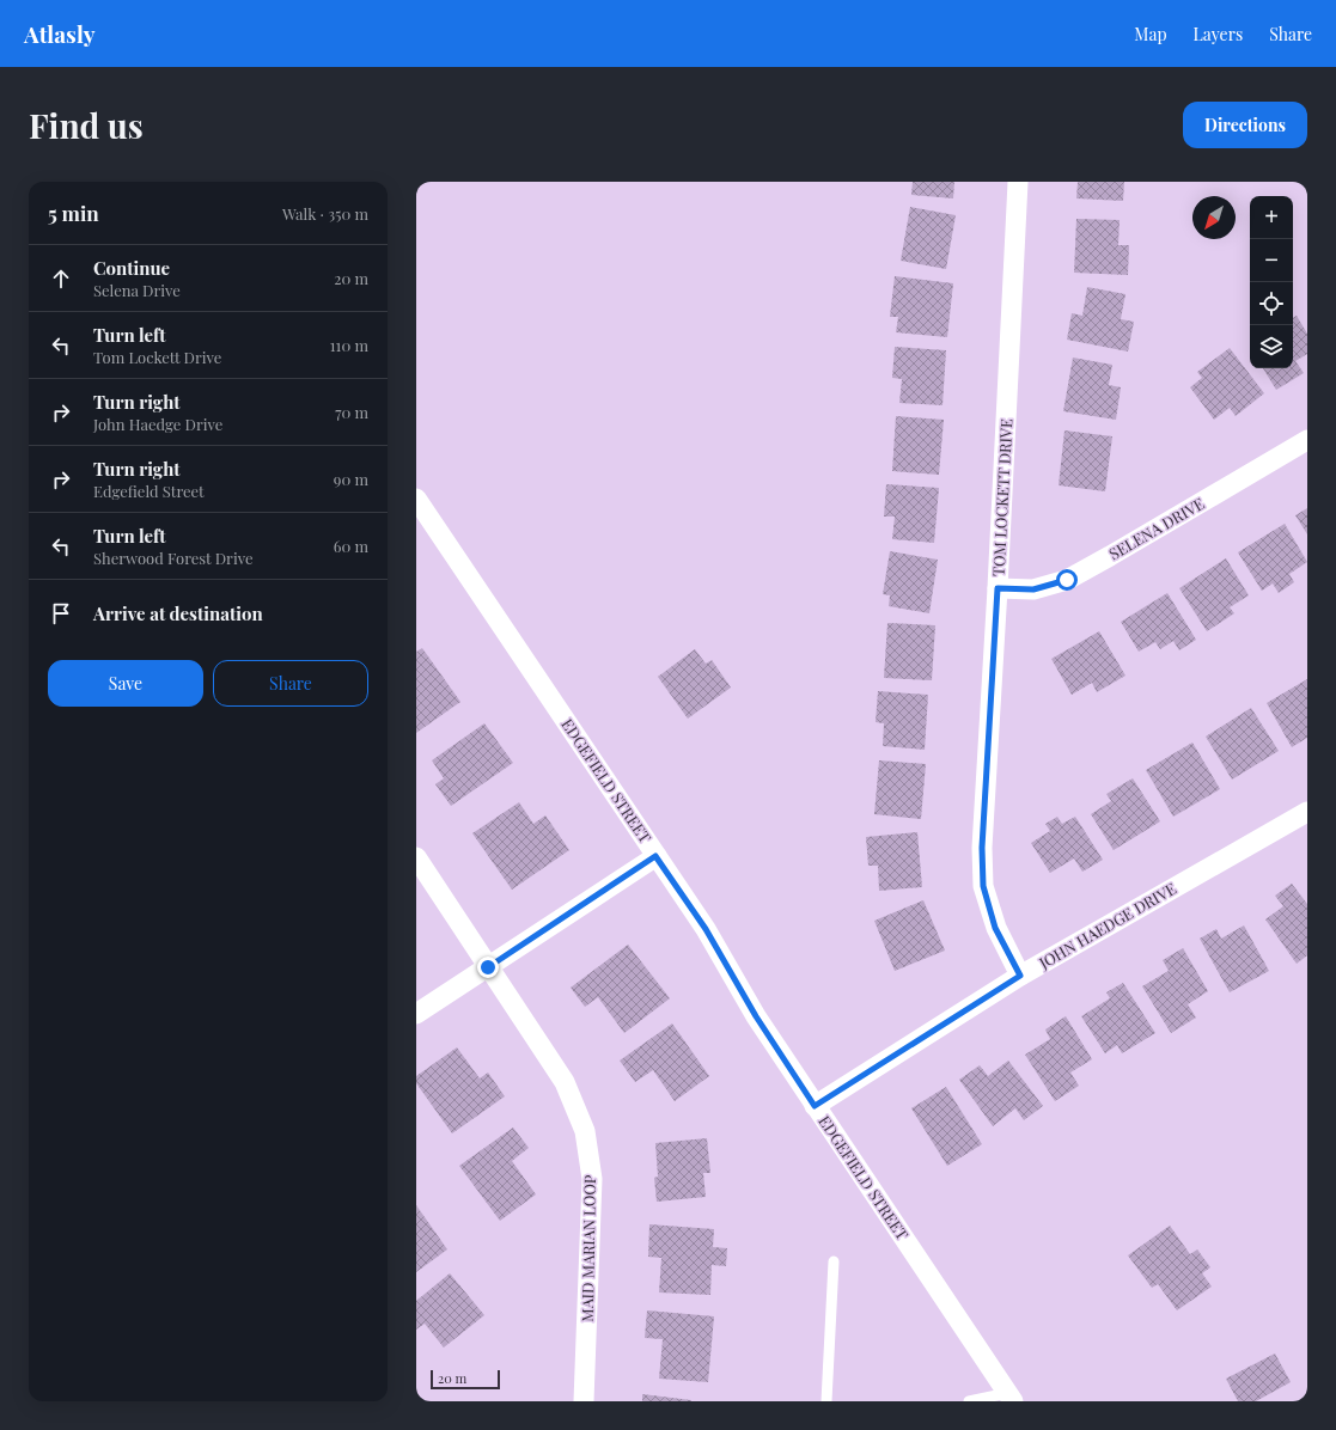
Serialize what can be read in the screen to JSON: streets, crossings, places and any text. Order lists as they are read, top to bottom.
{
  "streets": {
    "street": [
      "TOM LOCKETT DRIVE",
      "SELENA DRIVE",
      "EDGEFIELD STREET",
      "JOHN HAEDGE DRIVE",
      "MAID MARIAN LOOP"
    ]
  },
  "crossings": [
    ["TOM LOCKETT DRIVE", "SELENA DRIVE"],
    ["TOM LOCKETT DRIVE", "JOHN HAEDGE DRIVE"],
    ["EDGEFIELD STREET", "JOHN HAEDGE DRIVE"]
  ],
  "scale_bar": "20 m",
  "north": "bottom left",
  "page": {
    "header": "Atlasly",
    "nav": ["Map", "Layers", "Share"],
    "buttons": [
      "Directions",
      ["Save", "Share"]
    ],
    "title": "Find us",
    "heading": ["5 min", "Walk · 350 m"],
    "map_buttons": ["+", "−"],
    "list": [
      ["Continue", "Selena Drive", "20 m"],
      ["Turn left", "Tom Lockett Drive", "110 m"],
      ["Turn right", "John Haedge Drive", "70 m"],
      ["Turn right", "Edgefield Street", "90 m"],
      ["Turn left", "Sherwood Forest Drive", "60 m"],
      "Arrive at destination"
    ],
    "scale": "20 m"
  }
}
